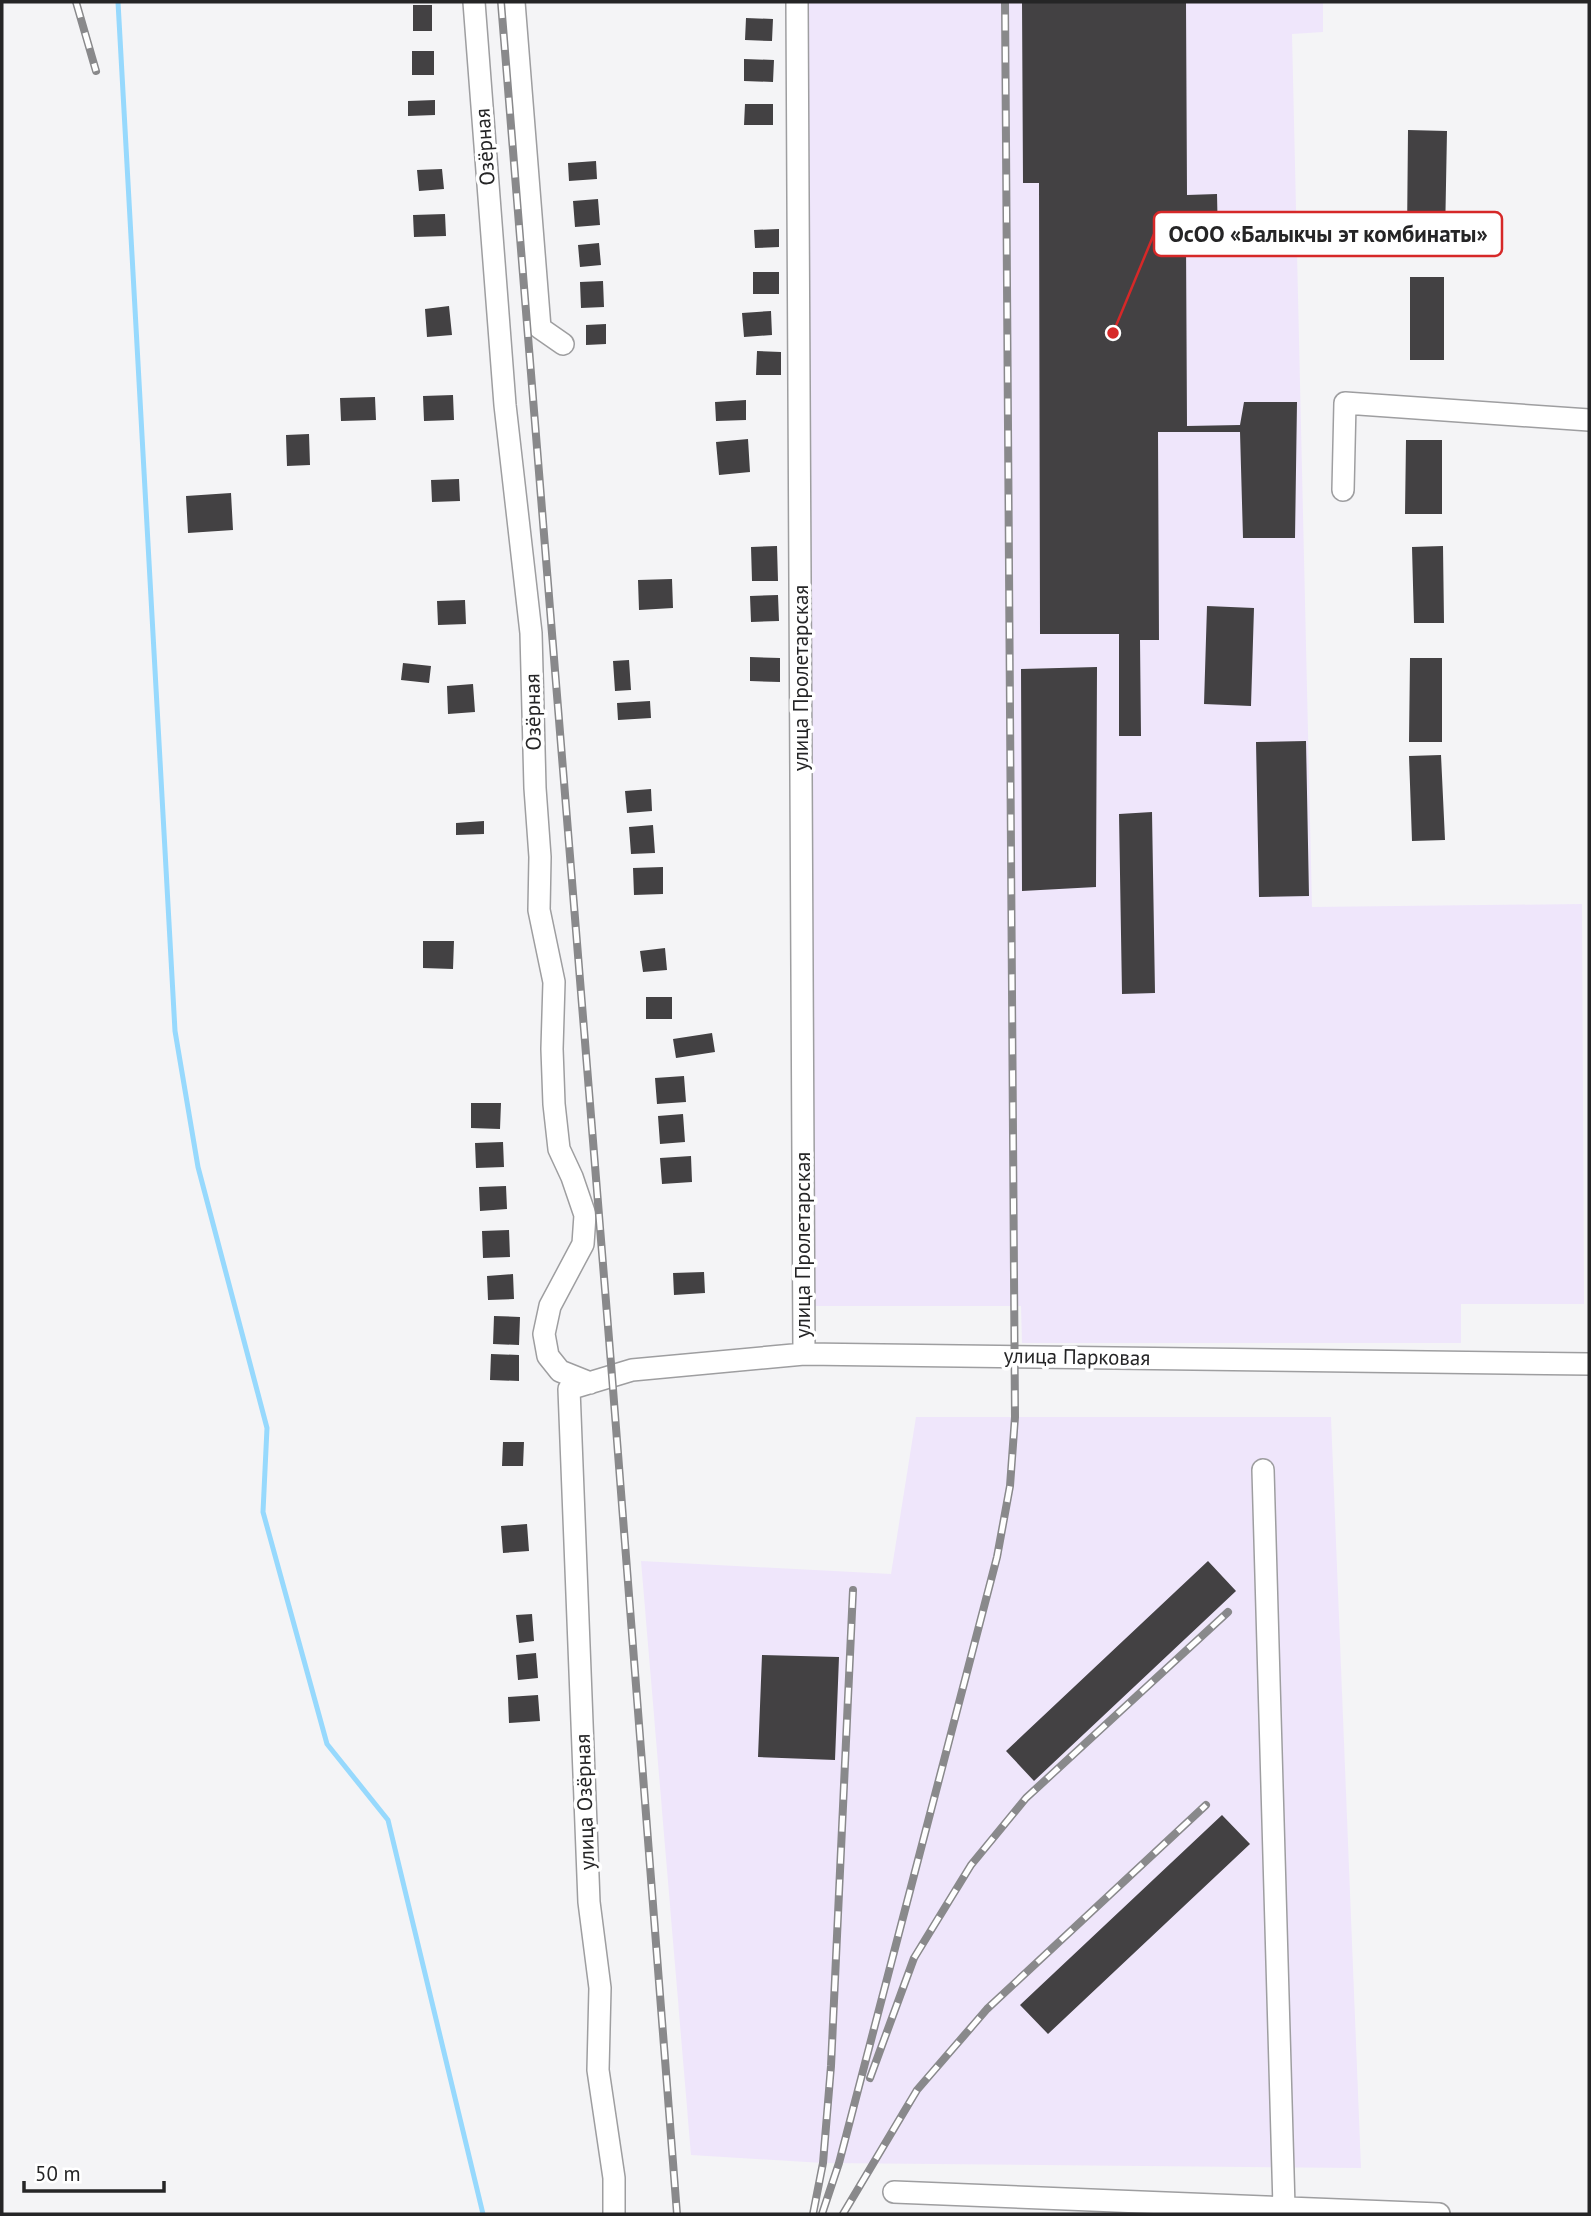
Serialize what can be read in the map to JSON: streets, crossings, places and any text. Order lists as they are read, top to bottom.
{
  "streets": {
    "street": [
      "Озёрная",
      "улица Пролетарская",
      "улица Парковая",
      "улица Озёрная"
    ]
  },
  "crossings": [
    ["Озёрная", "улица Парковая"],
    ["Озёрная", "улица Озёрная"],
    ["улица Пролетарская", "улица Парковая"],
    ["улица Парковая", "улица Озёрная"]
  ],
  "places": ["ОсОО «Балыкчы эт комбинаты»"],
  "scale_bar": "50 m"
}
